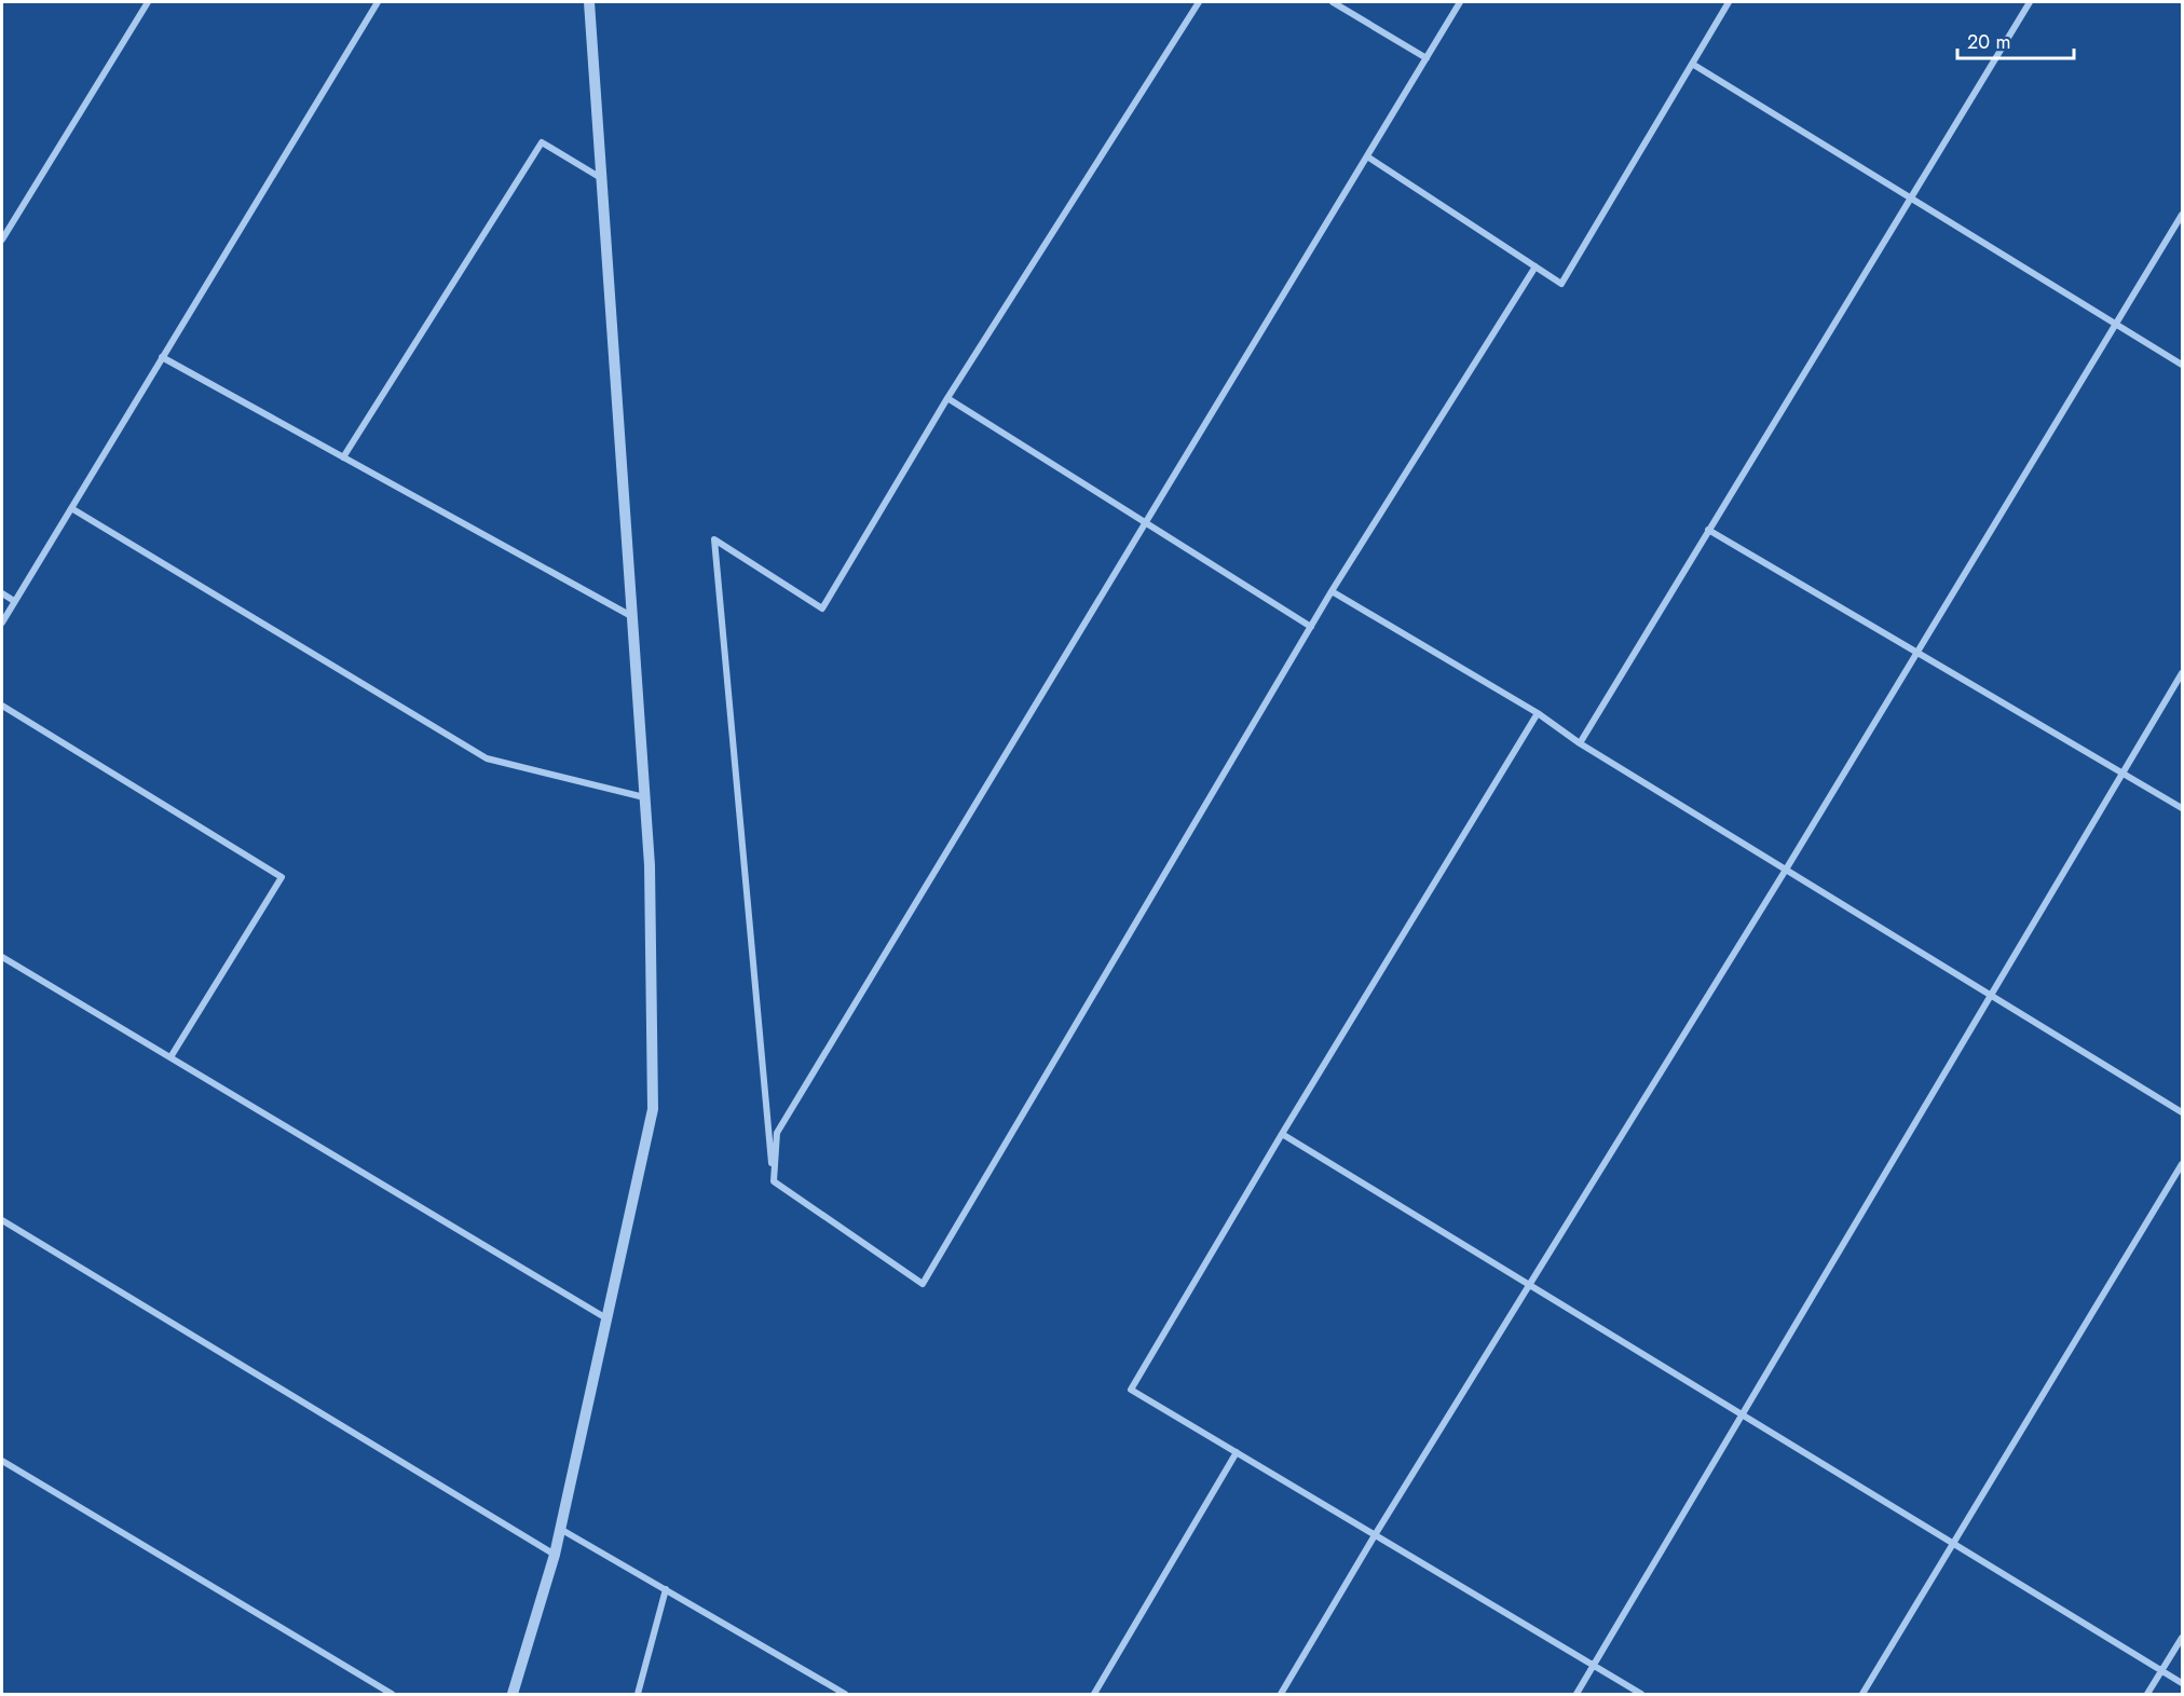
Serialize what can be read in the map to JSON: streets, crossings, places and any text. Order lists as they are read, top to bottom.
{
  "scale_bar": "20 m"
}
